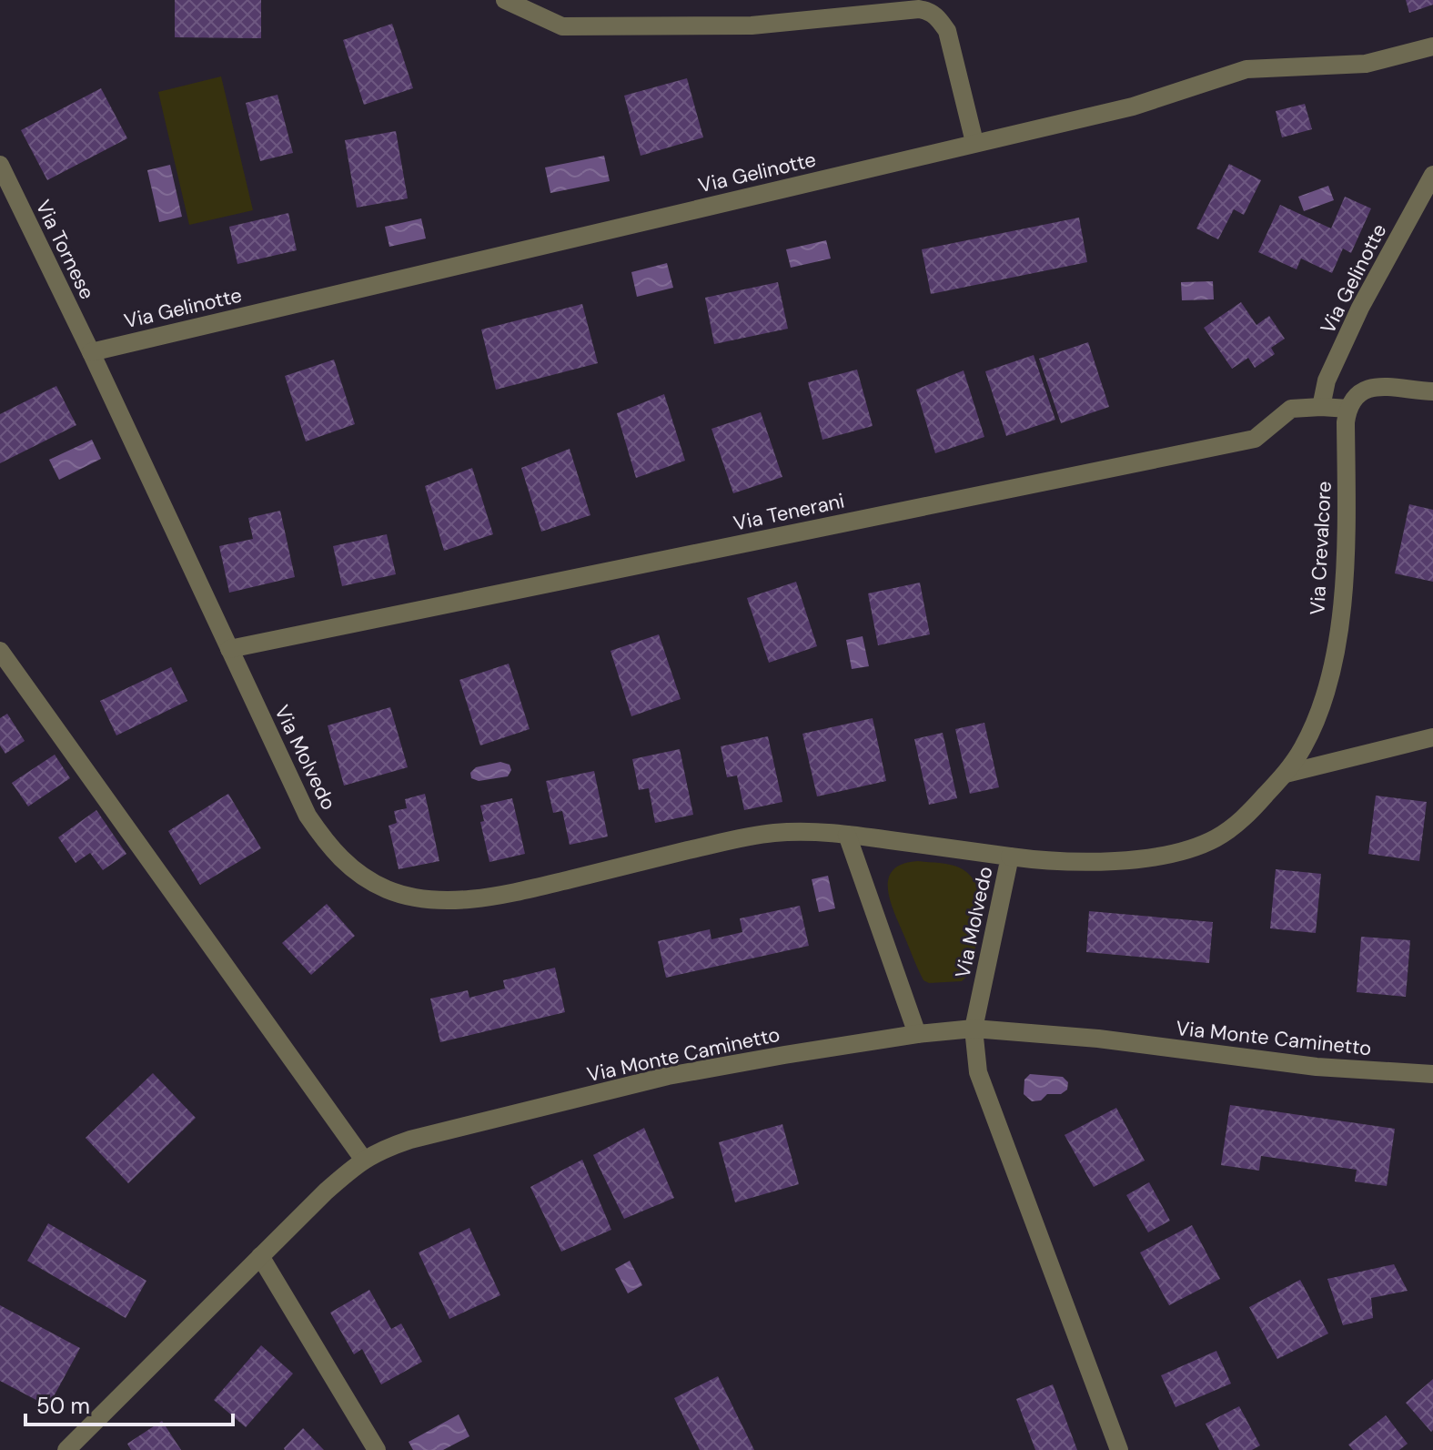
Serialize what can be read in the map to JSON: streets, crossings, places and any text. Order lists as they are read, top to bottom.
{
  "streets": {
    "street": [
      "Via Gelinotte",
      "Via Tornese",
      "Via Tenerani",
      "Via Crevalcore",
      "Via Molvedo",
      "Via Monte Caminetto"
    ]
  },
  "crossings": [
    ["Via Gelinotte", "Via Tornese"],
    ["Via Gelinotte", "Via Tenerani"],
    ["Via Gelinotte", "Via Molvedo"],
    ["Via Tornese", "Via Molvedo"],
    ["Via Tenerani", "Via Crevalcore"],
    ["Via Tenerani", "Via Molvedo"],
    ["Via Crevalcore", "Via Molvedo"],
    ["Via Molvedo", "Via Monte Caminetto"]
  ],
  "scale_bar": "50 m"
}
